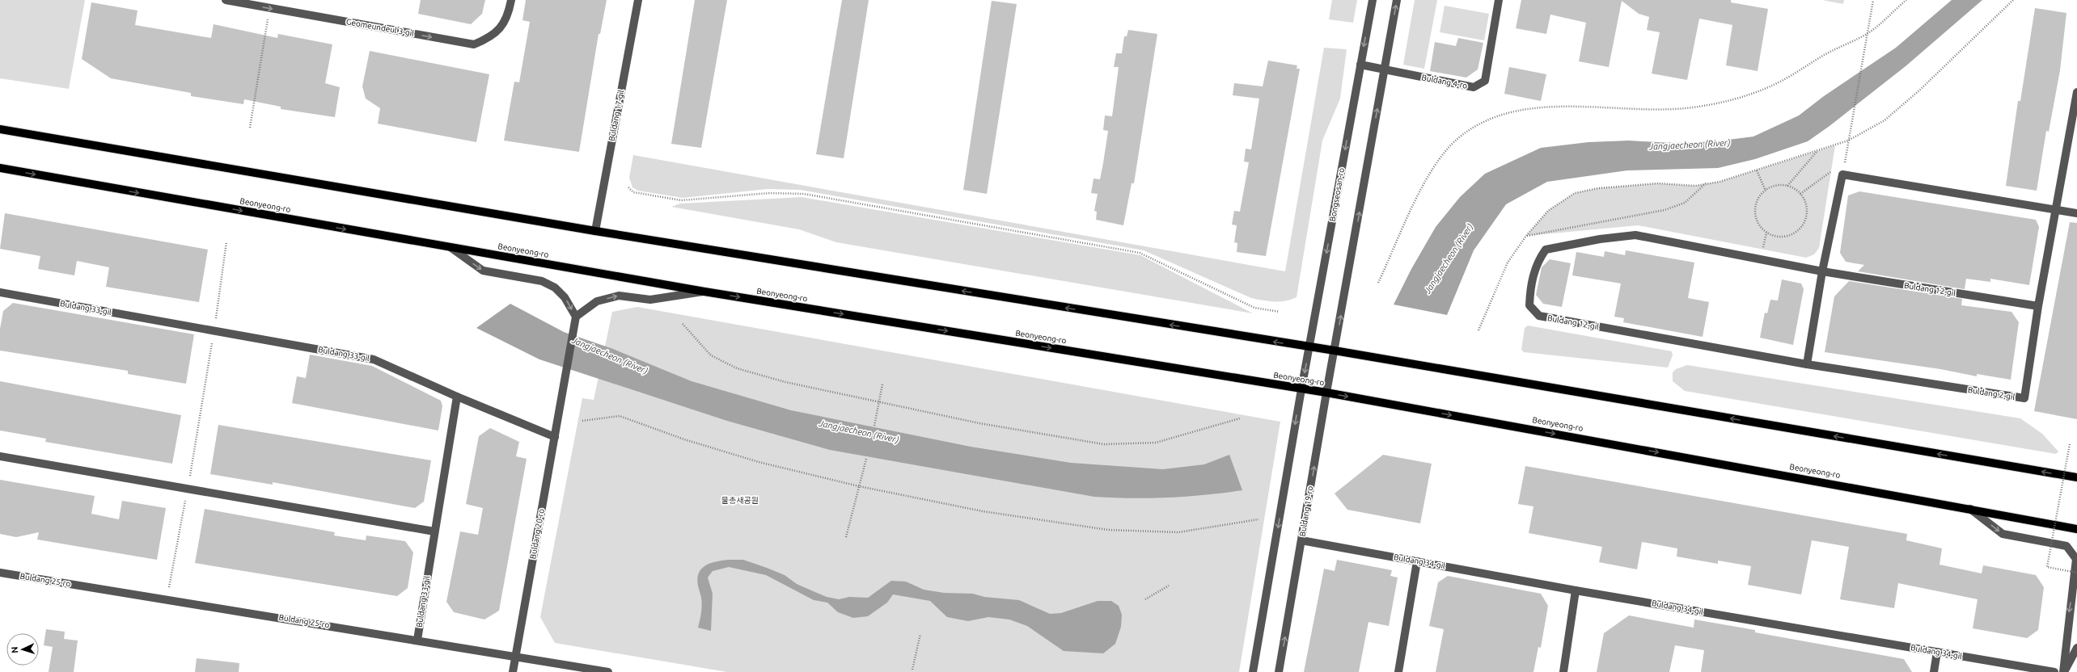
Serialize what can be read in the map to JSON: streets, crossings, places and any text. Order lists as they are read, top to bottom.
{
  "streets": {
    "main road": ["Beonyeong-ro"],
    "street": [
      "Geomeundeul 3-gil",
      "Buldang 4-ro",
      "Buldang 17-gil",
      "Bongseosan-ro",
      "Buldang 12-gil",
      "Buldang 33-gil",
      "Buldang 2-gil",
      "Buldang 19-ro",
      "Buldang 20-ro",
      "Buldang 34-gil",
      "Buldang 25-ro"
    ]
  },
  "crossings": [
    ["Buldang 4-ro", "Bongseosan-ro"],
    ["Bongseosan-ro", "Beonyeong-ro"],
    ["Beonyeong-ro", "Buldang 19-ro"],
    ["Buldang 12-gil", "Buldang 2-gil"],
    ["Buldang 33-gil", "Buldang 25-ro"],
    ["Buldang 19-ro", "Buldang 34-gil"],
    ["Buldang 20-ro", "Buldang 25-ro"]
  ],
  "one_way": ["Geomeundeul 3-gil"],
  "water": ["Jangjaecheon (River)"],
  "parks": ["물총새공원"],
  "north": "left"
}
